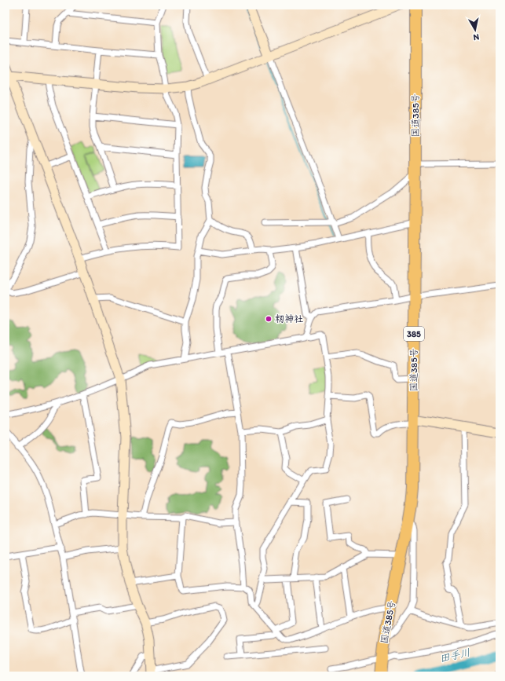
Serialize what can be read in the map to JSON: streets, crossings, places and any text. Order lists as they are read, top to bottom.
{
  "streets": {
    "highway": ["国道385号", "385"]
  },
  "water": ["田手川"],
  "places": ["籾神社"],
  "north": "bottom"
}
